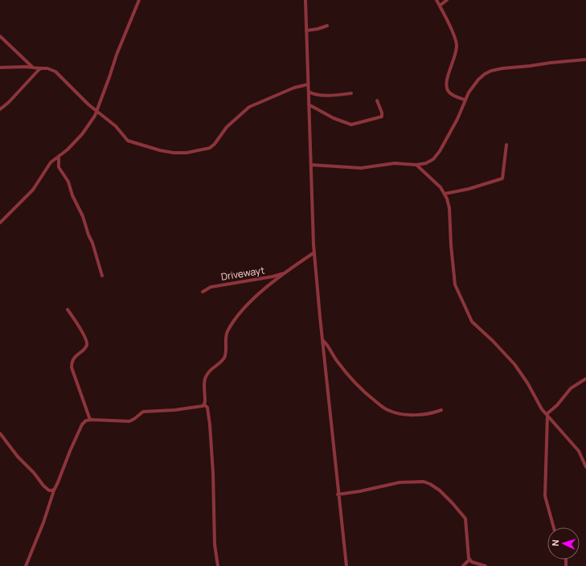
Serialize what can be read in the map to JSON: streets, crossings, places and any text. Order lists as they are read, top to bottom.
{
  "streets": {
    "street": ["Drivewayt"]
  },
  "north": "left"
}
